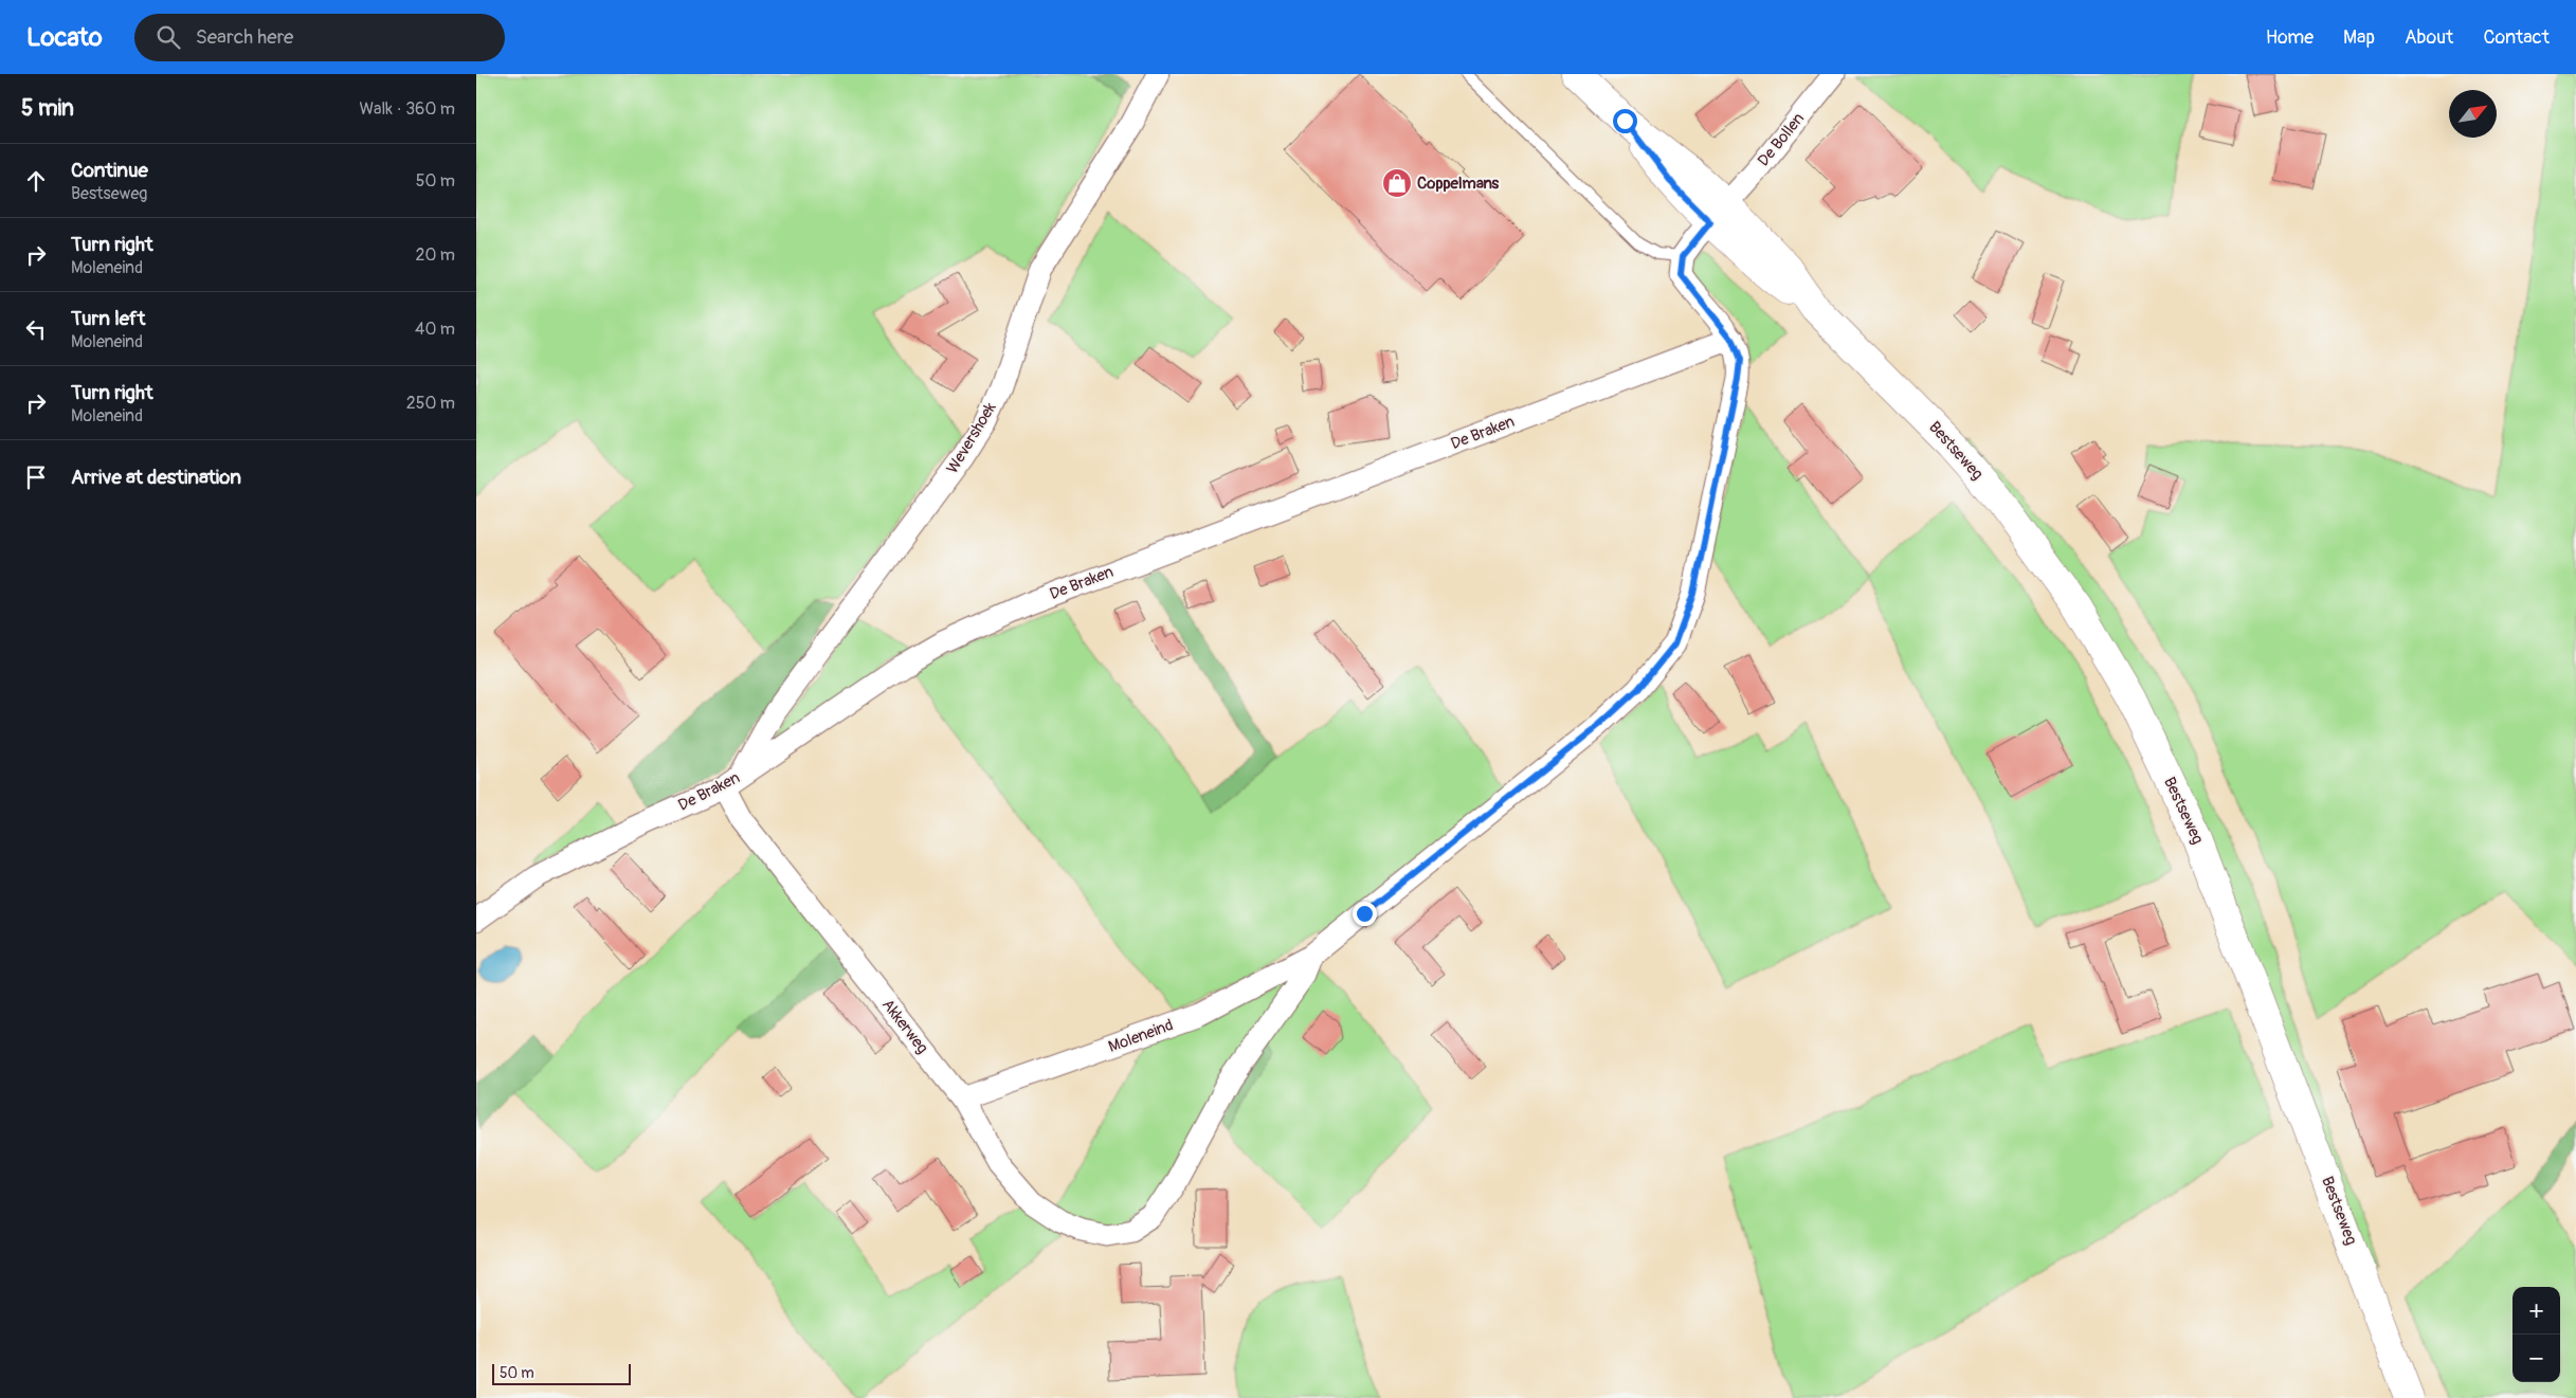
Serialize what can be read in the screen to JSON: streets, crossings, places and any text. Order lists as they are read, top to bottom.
{
  "streets": {
    "main road": ["Bestseweg"],
    "street": [
      "De Bollen",
      "De Braken",
      "Wevershoek",
      "Akkerweg",
      "Moleneind"
    ]
  },
  "crossings": [
    ["De Bollen", "Bestseweg"],
    ["De Braken", "Wevershoek"],
    ["De Braken", "Akkerweg"],
    ["De Braken", "Moleneind"],
    ["Wevershoek", "Akkerweg"],
    ["Akkerweg", "Moleneind"]
  ],
  "places": {
    "shop": ["Coppelmans"]
  },
  "scale_bar": "50 m",
  "north": "top right",
  "page": {
    "header": "Locato",
    "search": "Search here",
    "nav": [
      "Home",
      "Map",
      "About",
      "Contact"
    ],
    "heading": ["5 min", "Walk · 360 m"],
    "list": [
      ["Continue", "Bestseweg", "50 m"],
      ["Turn right", "Moleneind", "20 m"],
      ["Turn left", "Moleneind", "40 m"],
      ["Turn right", "Moleneind", "250 m"],
      "Arrive at destination"
    ],
    "map_buttons": ["+", "−"],
    "scale": "50 m"
  }
}
